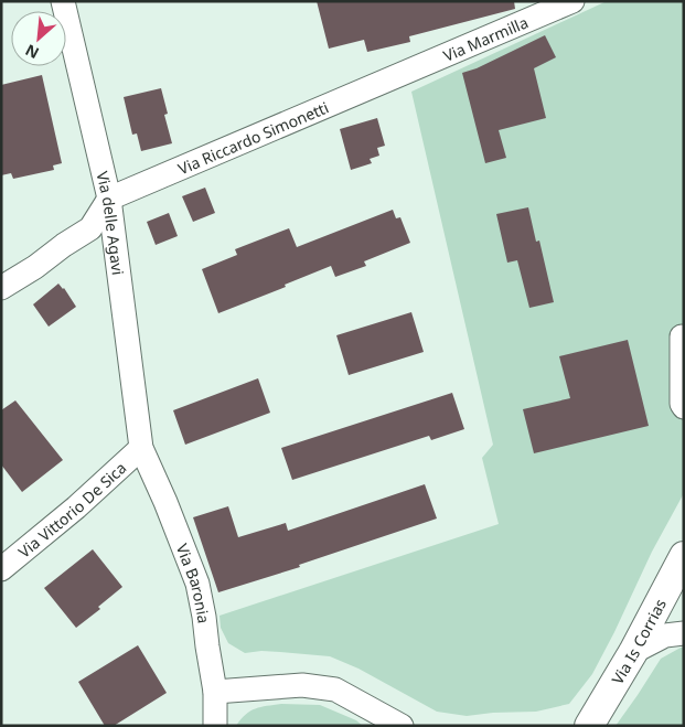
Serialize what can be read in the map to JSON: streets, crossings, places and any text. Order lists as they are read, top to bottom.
{
  "streets": {
    "street": [
      "Via Marmilla",
      "Via Riccardo Simonetti",
      "Via delle Agavi",
      "Via Vittorio De Sica",
      "Via Baronia",
      "Via Is Corrias"
    ]
  },
  "crossings": [
    ["Via Marmilla", "Via Riccardo Simonetti"],
    ["Via Riccardo Simonetti", "Via delle Agavi"],
    ["Via delle Agavi", "Via Vittorio De Sica"],
    ["Via delle Agavi", "Via Baronia"],
    ["Via Vittorio De Sica", "Via Baronia"]
  ],
  "north": "bottom left"
}
